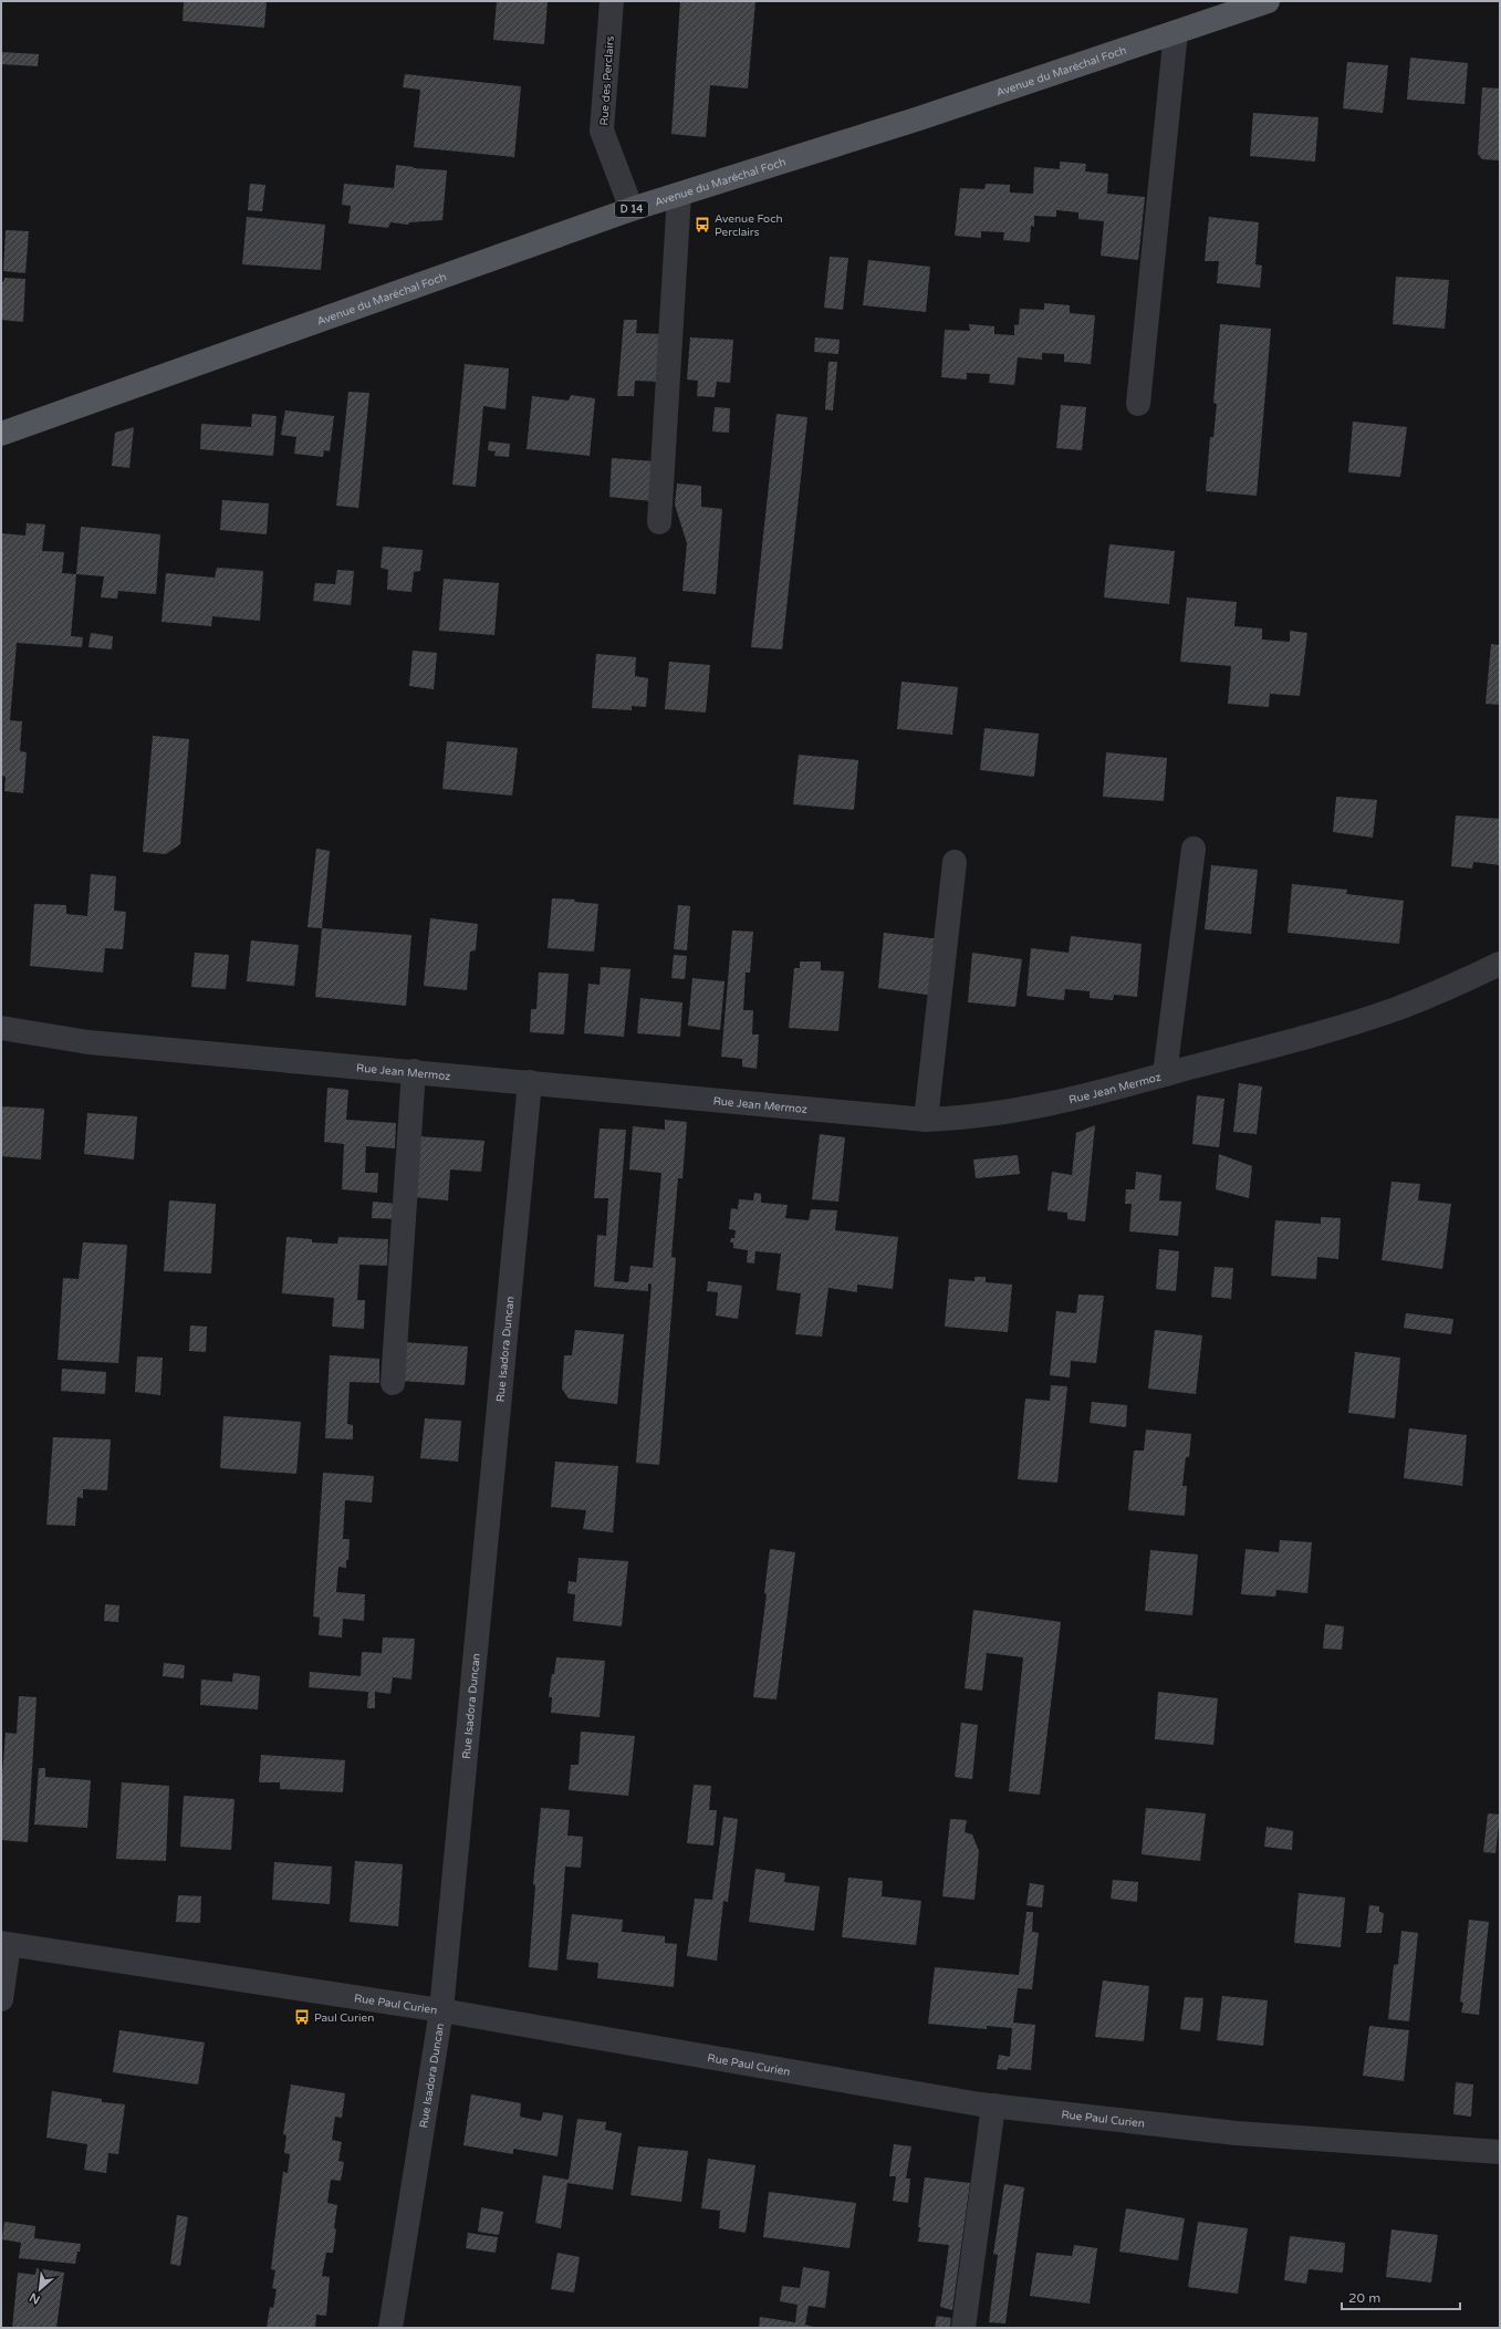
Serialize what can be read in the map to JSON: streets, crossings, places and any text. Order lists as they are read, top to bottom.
{
  "streets": {
    "main road": ["Avenue du Maréchal Foch", "D 14"],
    "street": [
      "Rue des Perclairs",
      "Rue Jean Mermoz",
      "Rue Isadora Duncan",
      "Rue Paul Curien"
    ]
  },
  "crossings": [
    ["Avenue du Maréchal Foch", "Rue des Perclairs"],
    ["Rue Jean Mermoz", "Rue Isadora Duncan"],
    ["Rue Isadora Duncan", "Rue Paul Curien"]
  ],
  "places": {
    "bus stop": ["Avenue Foch Perclairs", "Paul Curien"]
  },
  "scale_bar": "20 m",
  "north": "bottom left"
}
